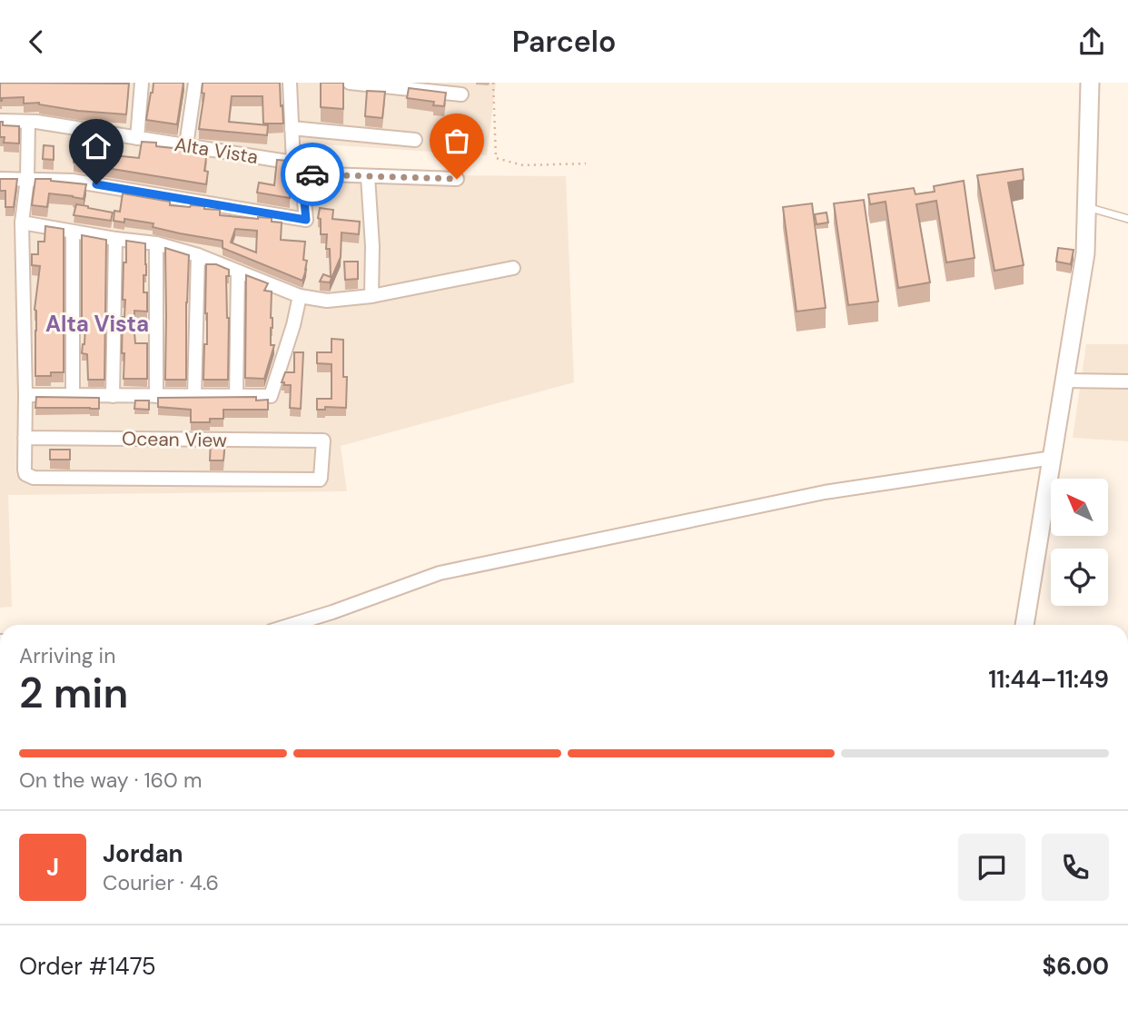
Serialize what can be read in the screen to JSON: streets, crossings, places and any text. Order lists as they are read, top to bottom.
{
  "streets": {
    "street": ["Alta Vista", "Ocean View"]
  },
  "districts": ["Alta Vista"],
  "north": "top left",
  "page": {
    "header": "Parcelo",
    "heading": ["2 min", "Arriving in", "11:44–11:49"],
    "panel": [
      "Jordan",
      "Courier · 4.6",
      "Order #1475",
      "$6.00"
    ],
    "bar": "On the way · 160 m",
    "round": "J"
  }
}
